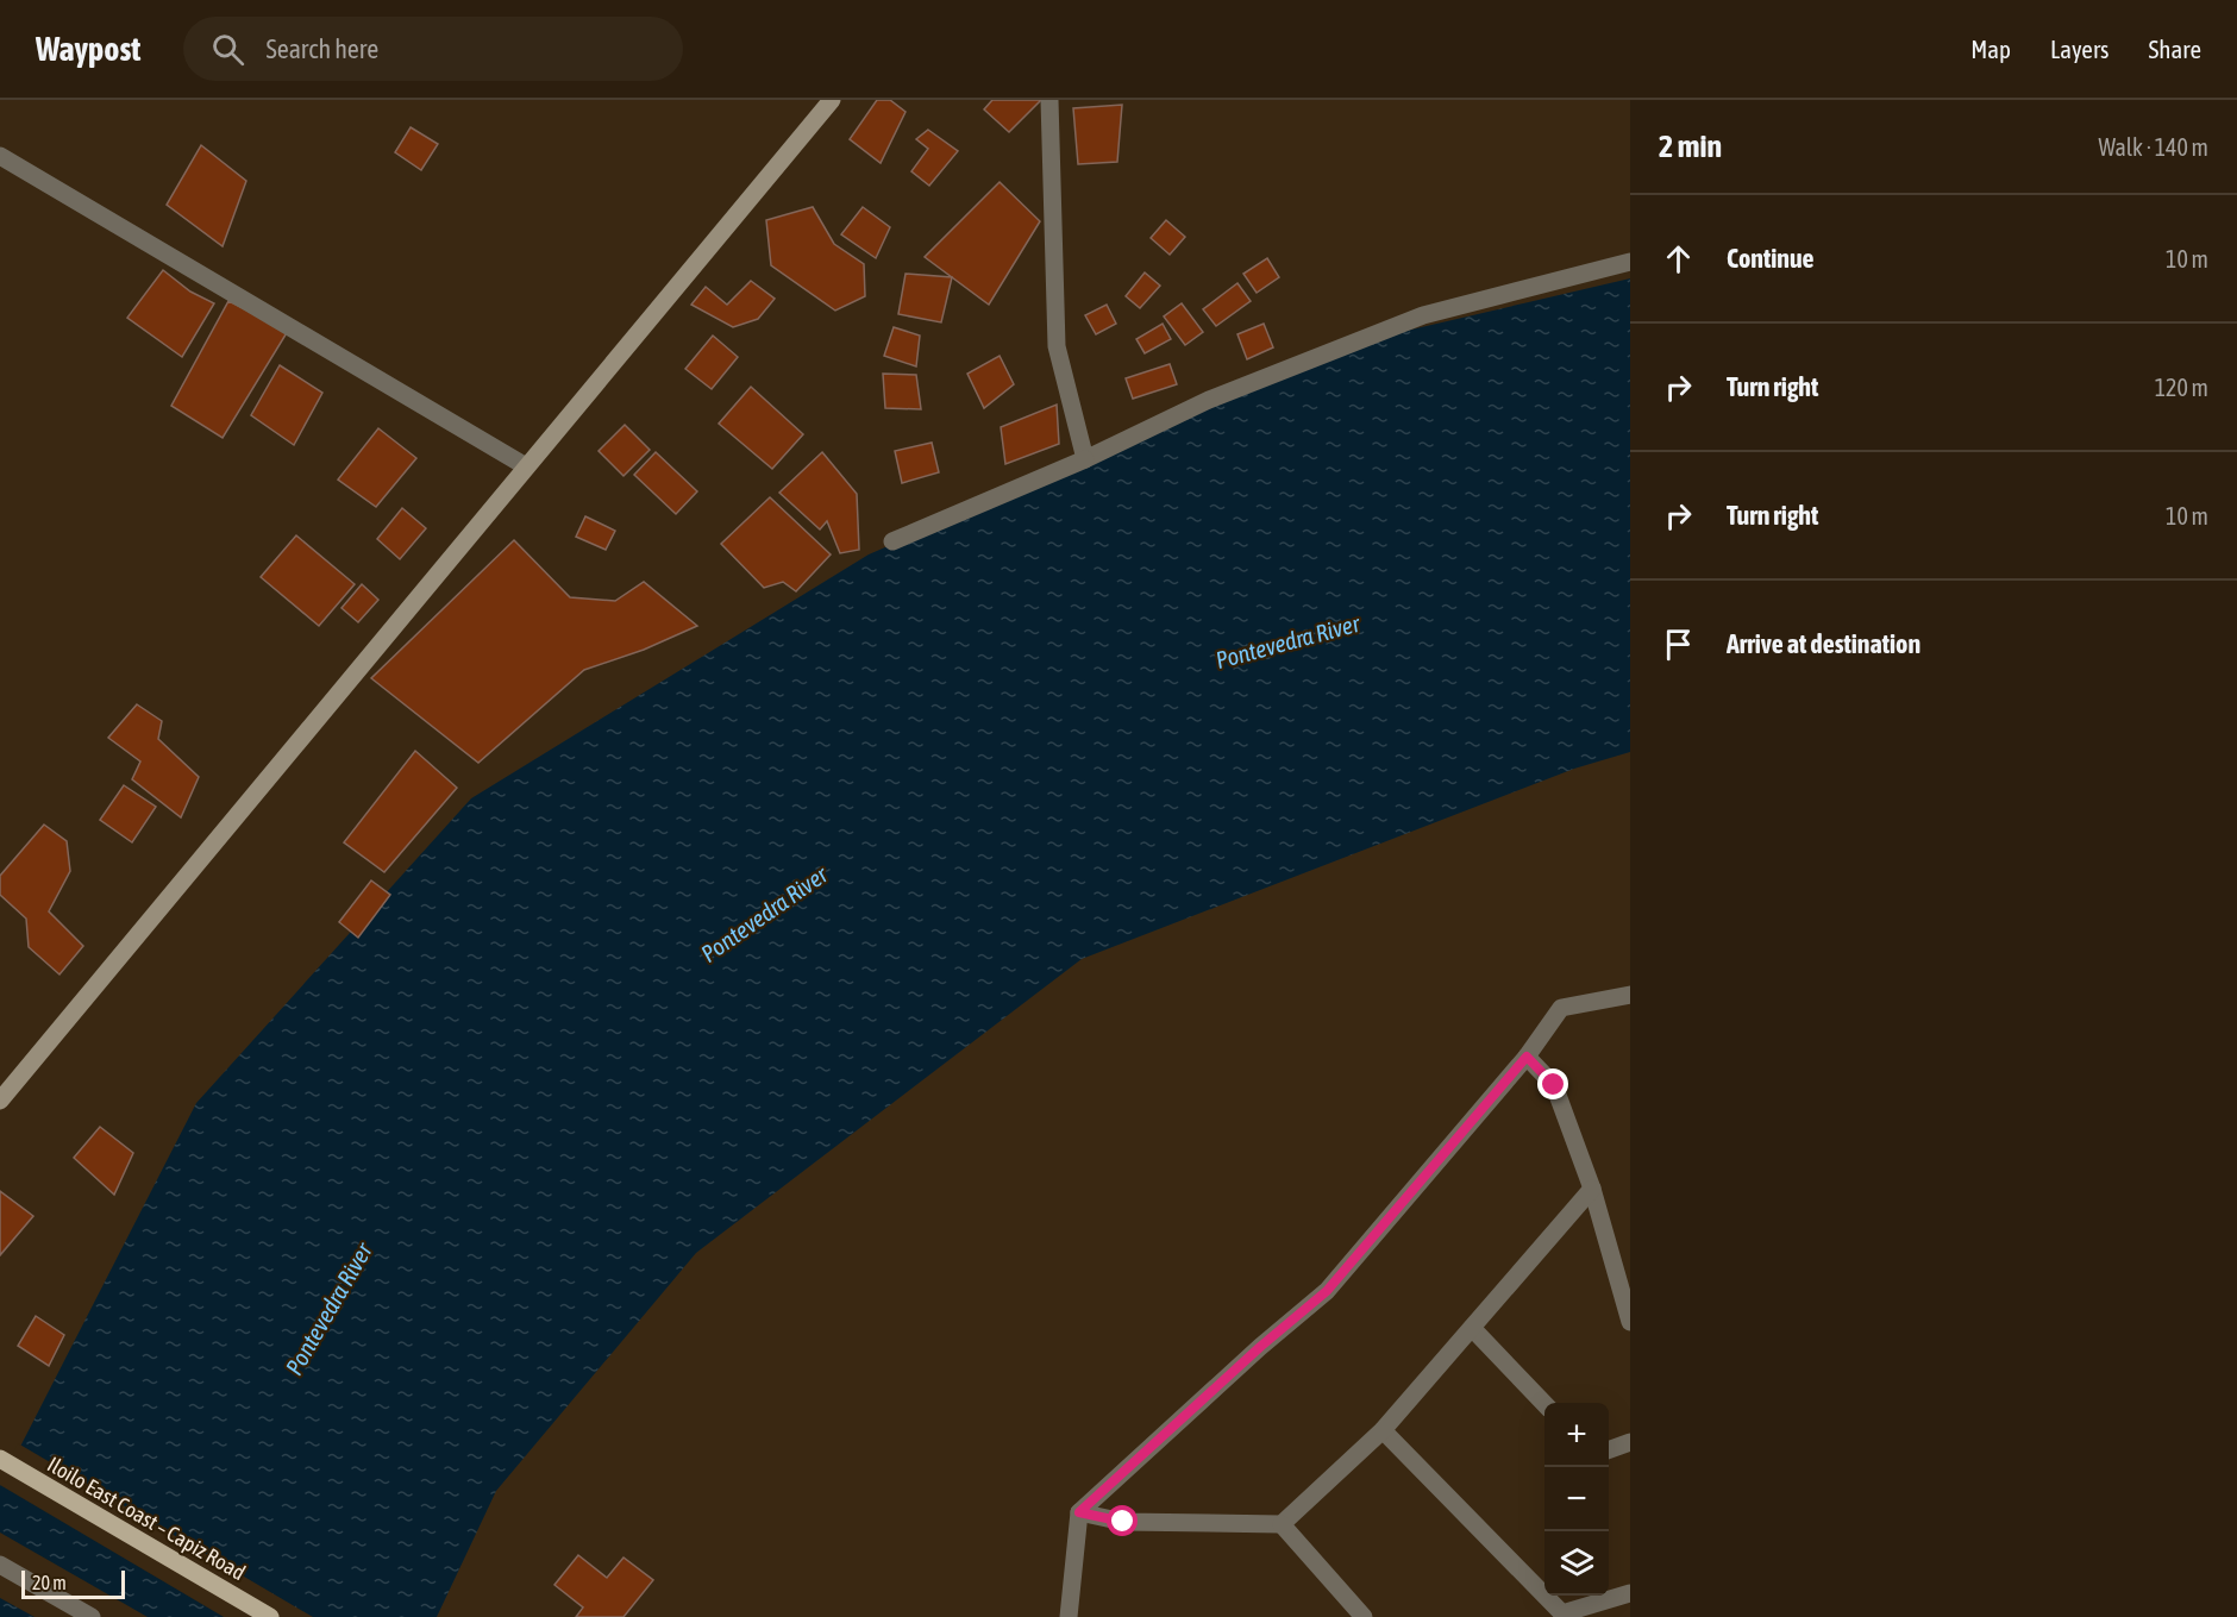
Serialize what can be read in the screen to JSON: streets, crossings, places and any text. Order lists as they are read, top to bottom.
{
  "streets": {
    "main road": ["Iloilo East Coast – Capiz Road"]
  },
  "water": ["Pontevedra River"],
  "scale_bar": "20 m",
  "page": {
    "header": "Waypost",
    "search": "Search here",
    "nav": ["Map", "Layers", "Share"],
    "heading": ["2 min", "Walk · 140 m"],
    "list": [
      ["Continue", "10 m"],
      ["Turn right", "120 m"],
      ["Turn right", "10 m"],
      "Arrive at destination"
    ],
    "map_buttons": ["+", "−"],
    "scale": "20 m"
  }
}
